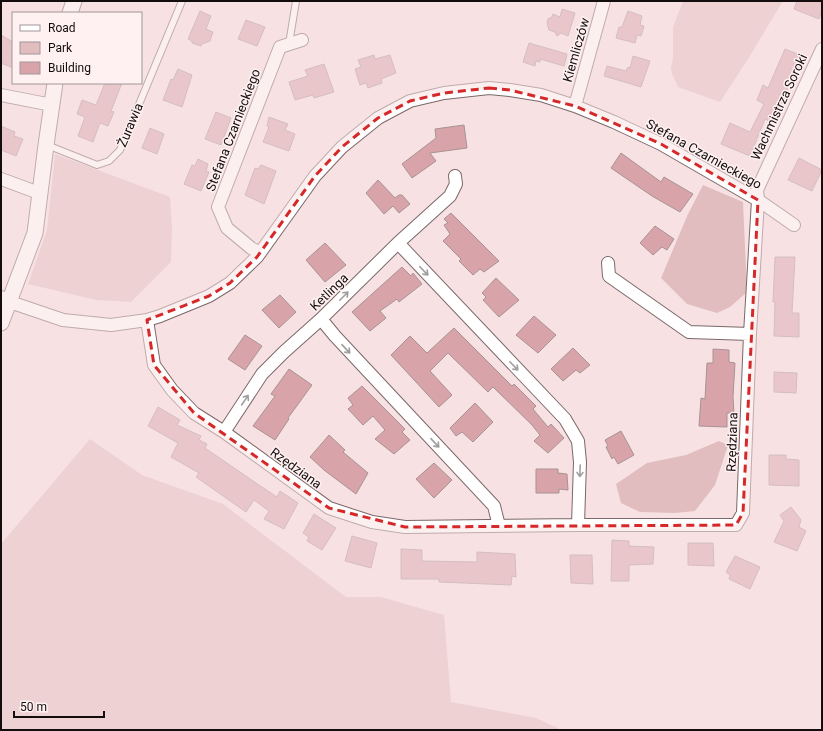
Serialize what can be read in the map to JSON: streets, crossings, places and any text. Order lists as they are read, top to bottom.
{
  "streets": {
    "street": [
      "Kiemliczów",
      "Wachmistrza Soroki",
      "Stefana Czarnieckiego",
      "Ketlinga",
      "Rzędziana"
    ],
    "lane": ["Żurawia"]
  },
  "crossings": [
    ["Kiemliczów", "Stefana Czarnieckiego"],
    ["Wachmistrza Soroki", "Stefana Czarnieckiego"],
    ["Wachmistrza Soroki", "Rzędziana"],
    ["Stefana Czarnieckiego", "Rzędziana"],
    ["Ketlinga", "Rzędziana"]
  ],
  "one_way": ["Ketlinga"],
  "legend": ["Road", "Park", "Building"],
  "scale_bar": "50 m"
}
